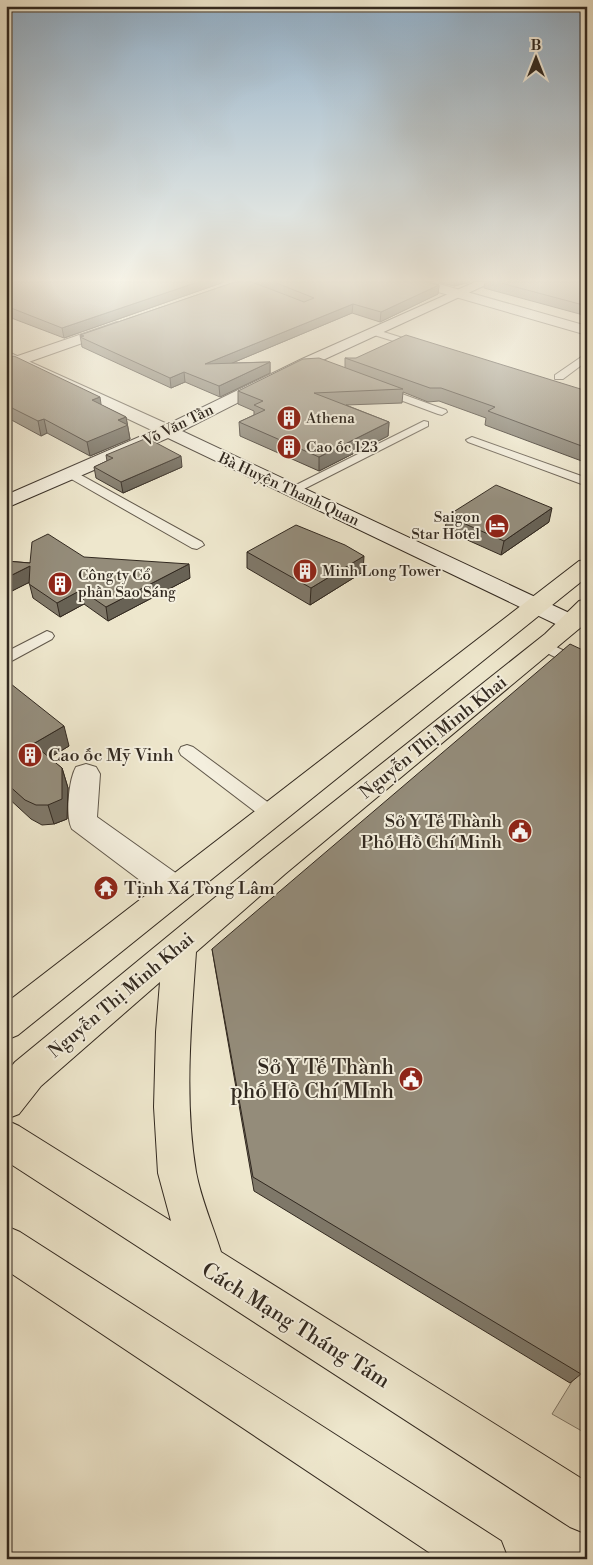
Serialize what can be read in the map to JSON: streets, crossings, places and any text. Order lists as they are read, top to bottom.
{
  "streets": {
    "main road": [
      "Võ Văn Tần",
      "Bà Huyện Thanh Quan",
      "Nguyễn Thị Minh Khai",
      "Cách Mạng Tháng Tám"
    ]
  },
  "crossings": [
    ["Võ Văn Tần", "Bà Huyện Thanh Quan"],
    ["Bà Huyện Thanh Quan", "Nguyễn Thị Minh Khai"]
  ],
  "places": {
    "building": [
      "Athena",
      "Cao ốc 123",
      "Minh Long Tower",
      "Công ty Cổ phần Sao Sáng",
      "Cao ốc Mỹ Vinh"
    ],
    "hotel": ["Saigon Star Hotel"],
    "public building": ["Sở Y Tế Thành Phố Hồ Chí Minh", "Sở Y Tế Thành phố Hồ Chí MInh"],
    "temple": ["Tịnh Xá Tòng Lâm"]
  },
  "north": "top"
}
